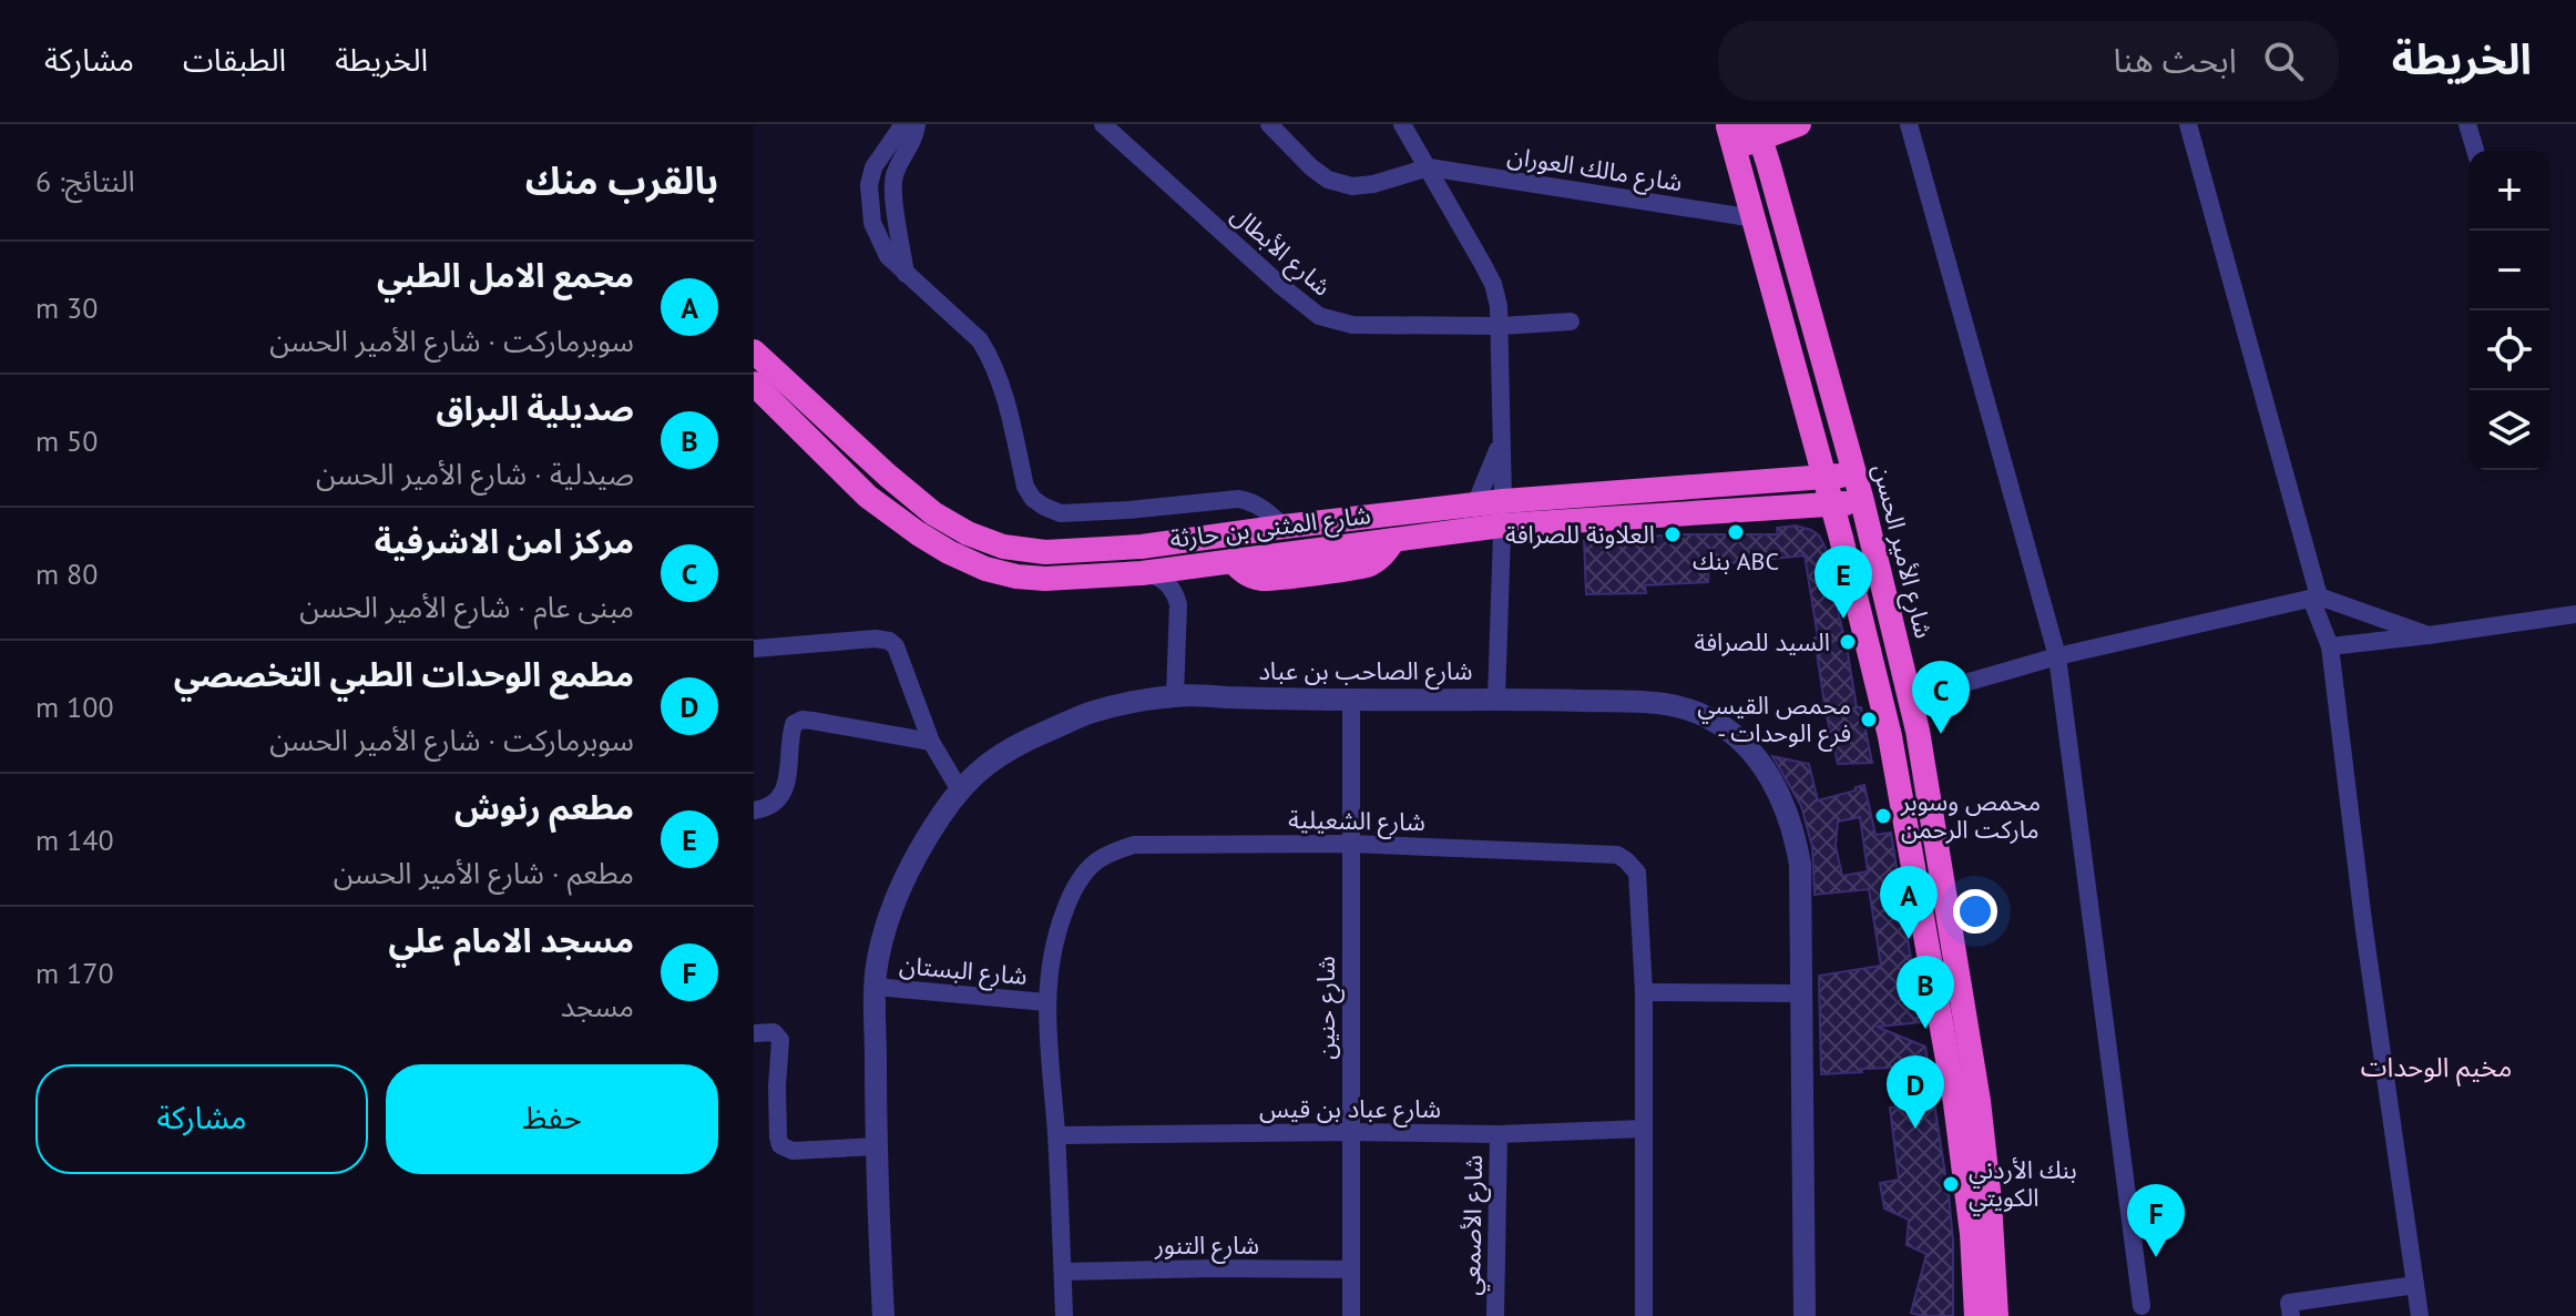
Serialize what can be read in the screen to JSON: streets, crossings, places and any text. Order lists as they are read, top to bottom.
{
  "streets": {
    "highway": ["شارع المثنى بن حارثة", "شارع الأمير الحسن"],
    "street": [
      "شارع مالك العوران",
      "شارع الأبطال",
      "شارع الصاحب بن عباد",
      "شارع الشعيلية",
      "شارع البستان",
      "شارع حنين",
      "شارع عباد بن قيس",
      "شارع الأصمعي",
      "شارع التنور"
    ]
  },
  "crossings": [
    ["شارع المثنى بن حارثة", "شارع الأمير الحسن"],
    ["شارع الصاحب بن عباد", "شارع البستان"],
    ["شارع الصاحب بن عباد", "شارع حنين"],
    ["شارع الشعيلية", "شارع البستان"],
    ["شارع الشعيلية", "شارع حنين"],
    ["شارع الشعيلية", "شارع عباد بن قيس"],
    ["شارع الشعيلية", "شارع التنور"],
    ["شارع حنين", "شارع عباد بن قيس"],
    ["شارع حنين", "شارع التنور"],
    ["شارع عباد بن قيس", "شارع الأصمعي"]
  ],
  "districts": ["مخيم الوحدات"],
  "places": [
    "بنك ABC",
    "العلاونة للصرافة",
    "السيد للصرافة",
    "محمص القيسي - فرع الوحدات",
    "محمص وسوبر ماركت الرحمن",
    "بنك الأردني الكويتي"
  ],
  "page": {
    "header": "الخريطة",
    "search": "ابحث هنا",
    "nav": ["الخريطة", "الطبقات", "مشاركة"],
    "heading": ["بالقرب منك", "النتائج: 6"],
    "map_buttons": ["+", "−"],
    "list": [
      {
        "mark": "A",
        "name": "مجمع الامل الطبي",
        "note": "سوبرماركت · شارع الأمير الحسن",
        "value": "30 m"
      },
      {
        "mark": "B",
        "name": "صديلية البراق",
        "note": "صيدلية · شارع الأمير الحسن",
        "value": "50 m"
      },
      {
        "mark": "C",
        "name": "مركز امن الاشرفية",
        "note": "مبنى عام · شارع الأمير الحسن",
        "value": "80 m"
      },
      {
        "mark": "D",
        "name": "مطمع الوحدات الطبي التخصصي",
        "note": "سوبرماركت · شارع الأمير الحسن",
        "value": "100 m"
      },
      {
        "mark": "E",
        "name": "مطعم رنوش",
        "note": "مطعم · شارع الأمير الحسن",
        "value": "140 m"
      },
      {
        "mark": "F",
        "name": "مسجد الامام علي",
        "note": "مسجد",
        "value": "170 m"
      }
    ],
    "pins": [
      "E",
      "C",
      "A",
      "B",
      "D",
      "F"
    ],
    "buttons": ["حفظ", "مشاركة"]
  }
}
